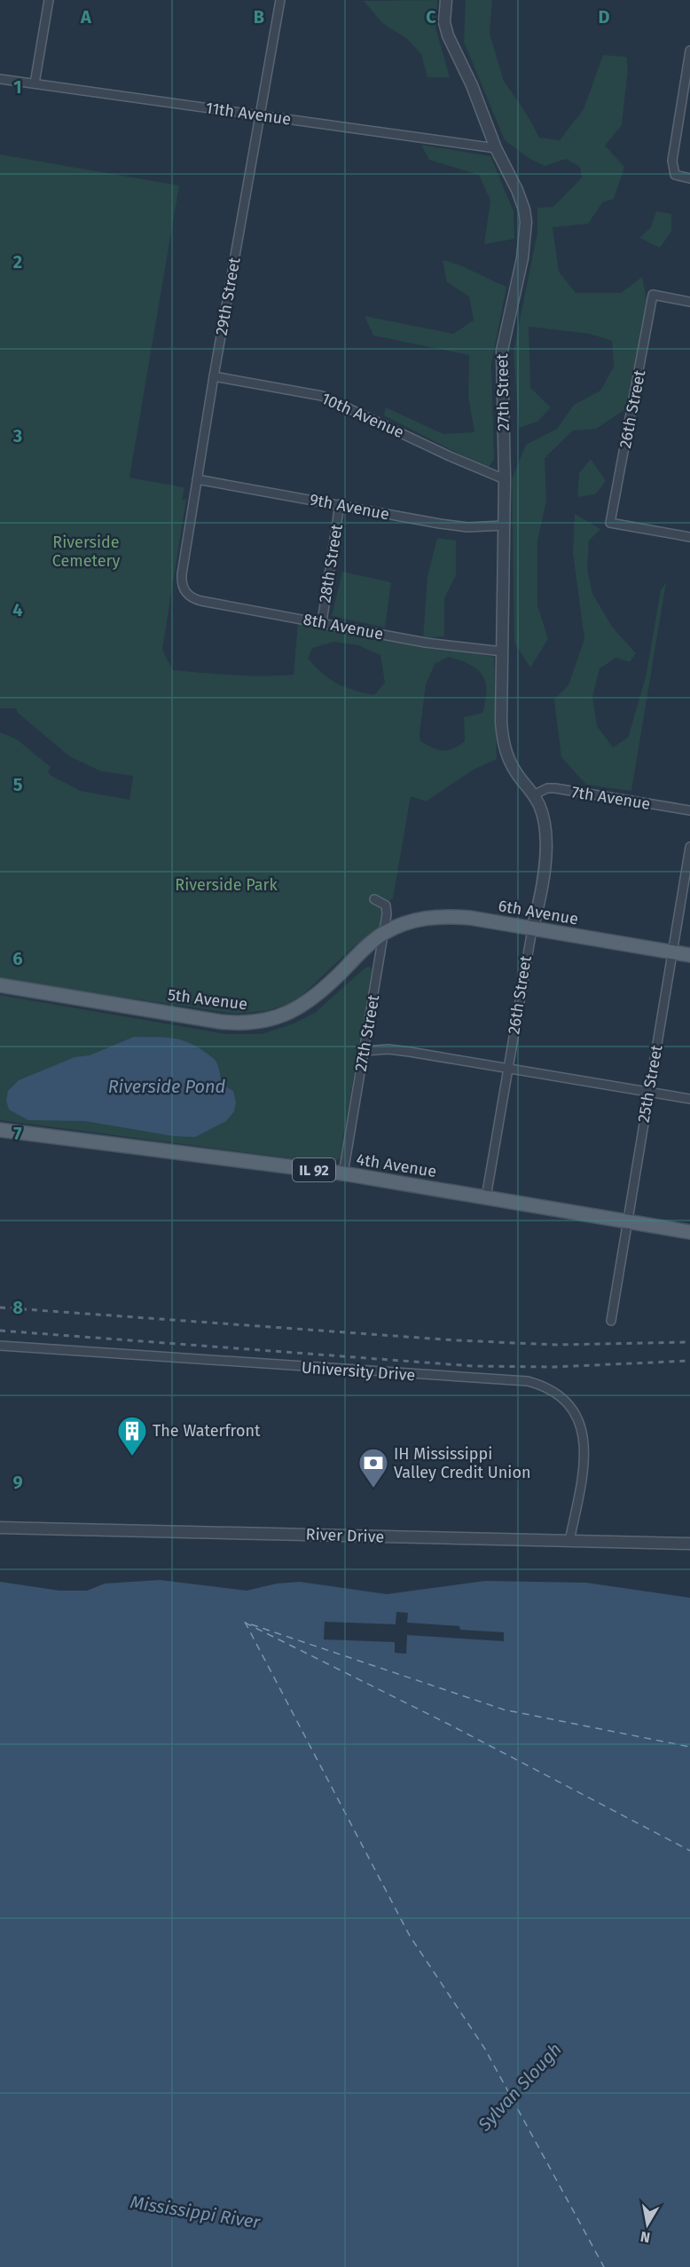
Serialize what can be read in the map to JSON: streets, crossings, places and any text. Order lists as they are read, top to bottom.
{
  "streets": {
    "main road": [
      "6th Avenue",
      "5th Avenue",
      "4th Avenue",
      "IL 92"
    ],
    "street": [
      "11th Avenue",
      "29th Street",
      "27th Street",
      "26th Street",
      "10th Avenue",
      "9th Avenue",
      "28th Street",
      "8th Avenue",
      "7th Avenue",
      "25th Street",
      "University Drive",
      "River Drive"
    ]
  },
  "crossings": [
    ["11th Avenue", "29th Street"],
    ["11th Avenue", "27th Street"],
    ["29th Street", "10th Avenue"],
    ["29th Street", "9th Avenue"],
    ["29th Street", "8th Avenue"],
    ["27th Street", "26th Street"],
    ["27th Street", "10th Avenue"],
    ["27th Street", "9th Avenue"],
    ["27th Street", "8th Avenue"],
    ["27th Street", "7th Avenue"],
    ["27th Street", "6th Avenue"],
    ["27th Street", "5th Avenue"],
    ["27th Street", "4th Avenue"],
    ["26th Street", "7th Avenue"],
    ["26th Street", "6th Avenue"],
    ["26th Street", "4th Avenue"],
    ["9th Avenue", "28th Street"],
    ["28th Street", "8th Avenue"],
    ["6th Avenue", "5th Avenue"],
    ["6th Avenue", "25th Street"],
    ["25th Street", "4th Avenue"],
    ["University Drive", "River Drive"]
  ],
  "water": ["Riverside Pond", "Sylvan Slough", "Mississippi River"],
  "parks": ["Riverside Cemetery", "Riverside Park"],
  "places": {
    "building": ["The Waterfront"],
    "bank": ["IH Mississippi Valley Credit Union"]
  },
  "north": "bottom",
  "grid": {
    "columns": [
      "A",
      "B",
      "C",
      "D"
    ],
    "rows": [
      "1",
      "2",
      "3",
      "4",
      "5",
      "6",
      "7",
      "8",
      "9"
    ]
  }
}
